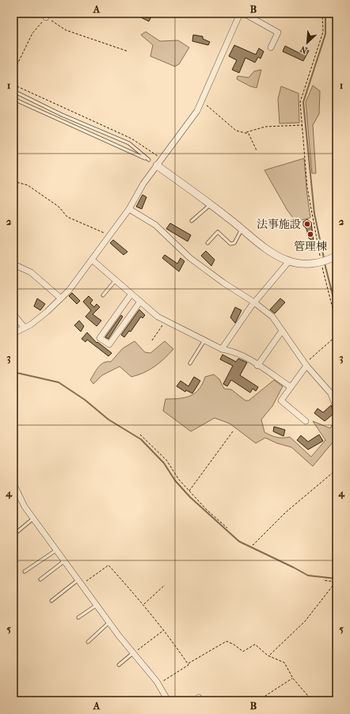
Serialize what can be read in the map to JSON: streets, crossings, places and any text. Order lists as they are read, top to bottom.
{
  "places": ["法事施設", "管理棟"],
  "north": "bottom left",
  "grid": {
    "columns": ["A", "B"],
    "rows": [
      "1",
      "2",
      "3",
      "4",
      "5"
    ]
  }
}
